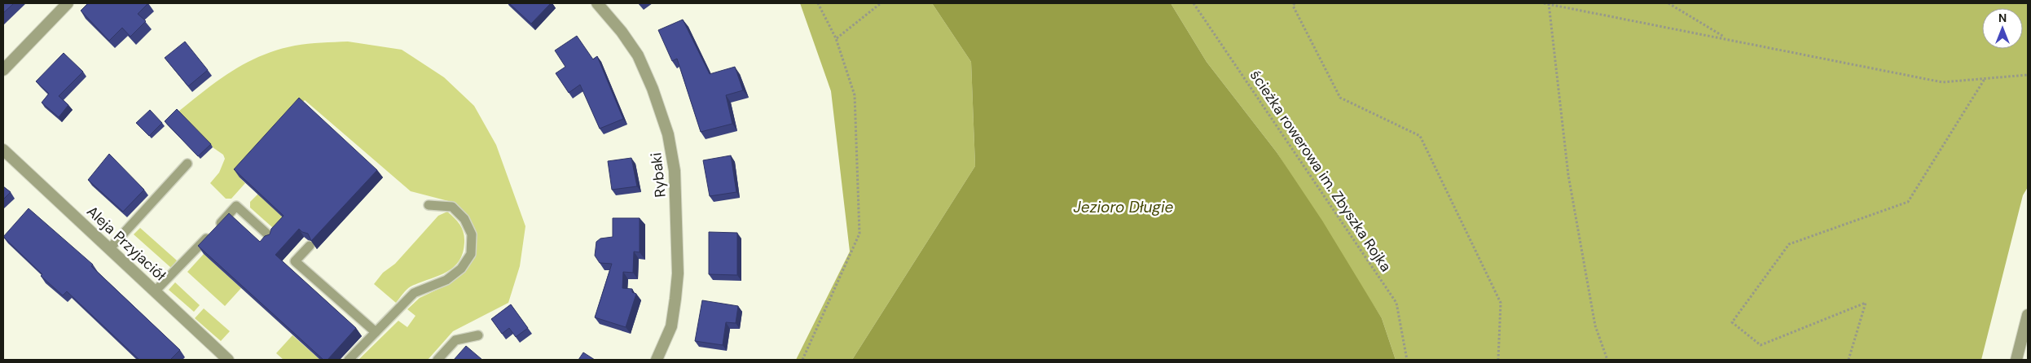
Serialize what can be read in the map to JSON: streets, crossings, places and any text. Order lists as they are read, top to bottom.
{
  "streets": {
    "street": ["Rybaki", "Aleja Przyjaciół"],
    "path": ["ścieżka rowerowa im. Zbyszka Rojka"]
  },
  "water": ["Jezioro Długie"],
  "north": "top"
}
